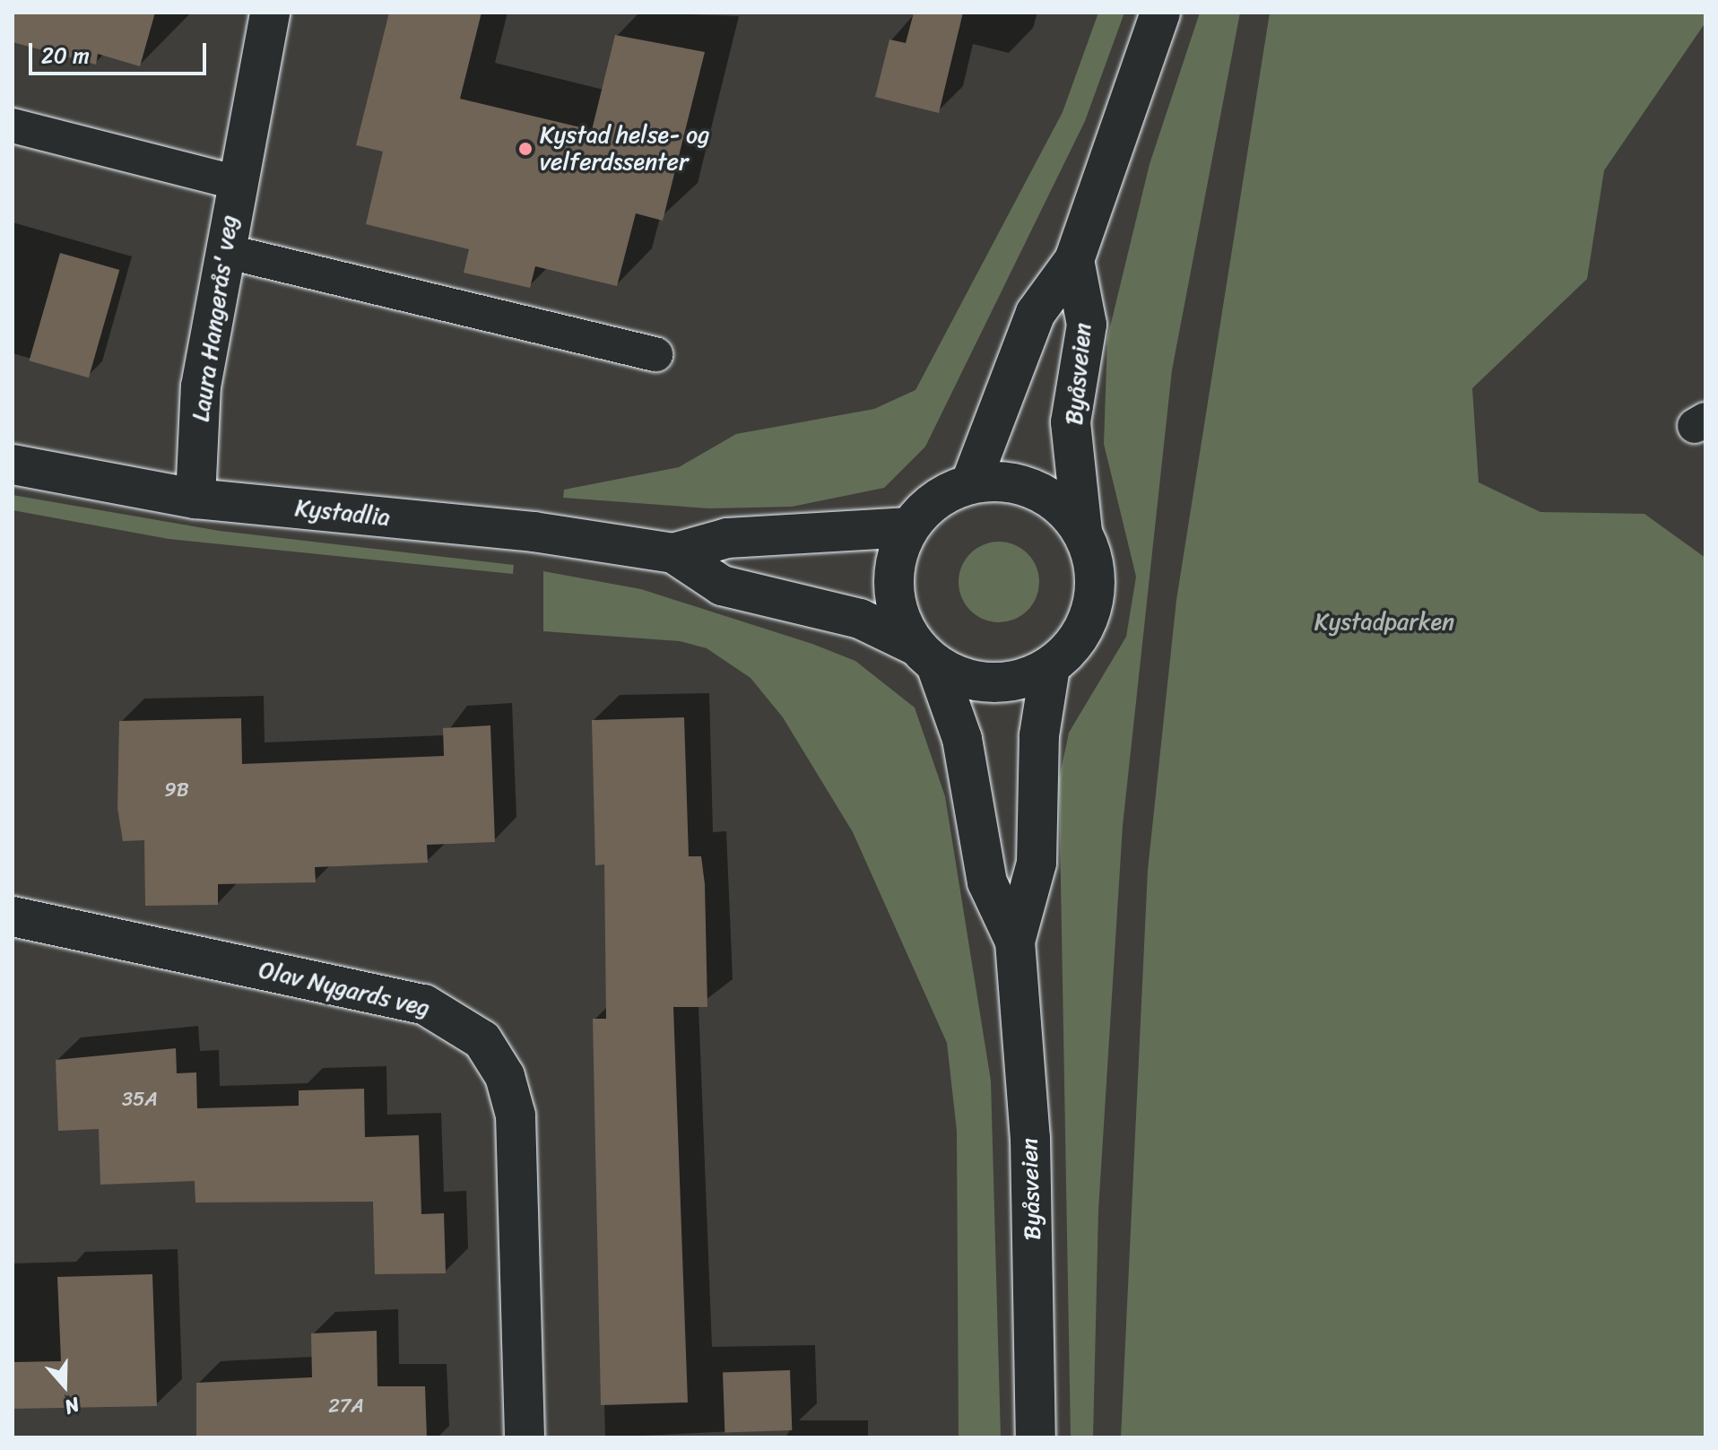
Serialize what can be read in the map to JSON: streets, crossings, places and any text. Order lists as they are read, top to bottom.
{
  "streets": {
    "street": [
      "Laura Hangerås' veg",
      "Byåsveien",
      "Kystadlia",
      "Olav Nygards veg"
    ]
  },
  "crossings": [
    ["Laura Hangerås' veg", "Kystadlia"],
    ["Byåsveien", "Kystadlia"]
  ],
  "parks": ["Kystadparken"],
  "places": ["Kystad helse- og velferdssenter"],
  "house_numbers": ["9B", "35A", "27A"],
  "scale_bar": "20 m",
  "north": "bottom"
}
